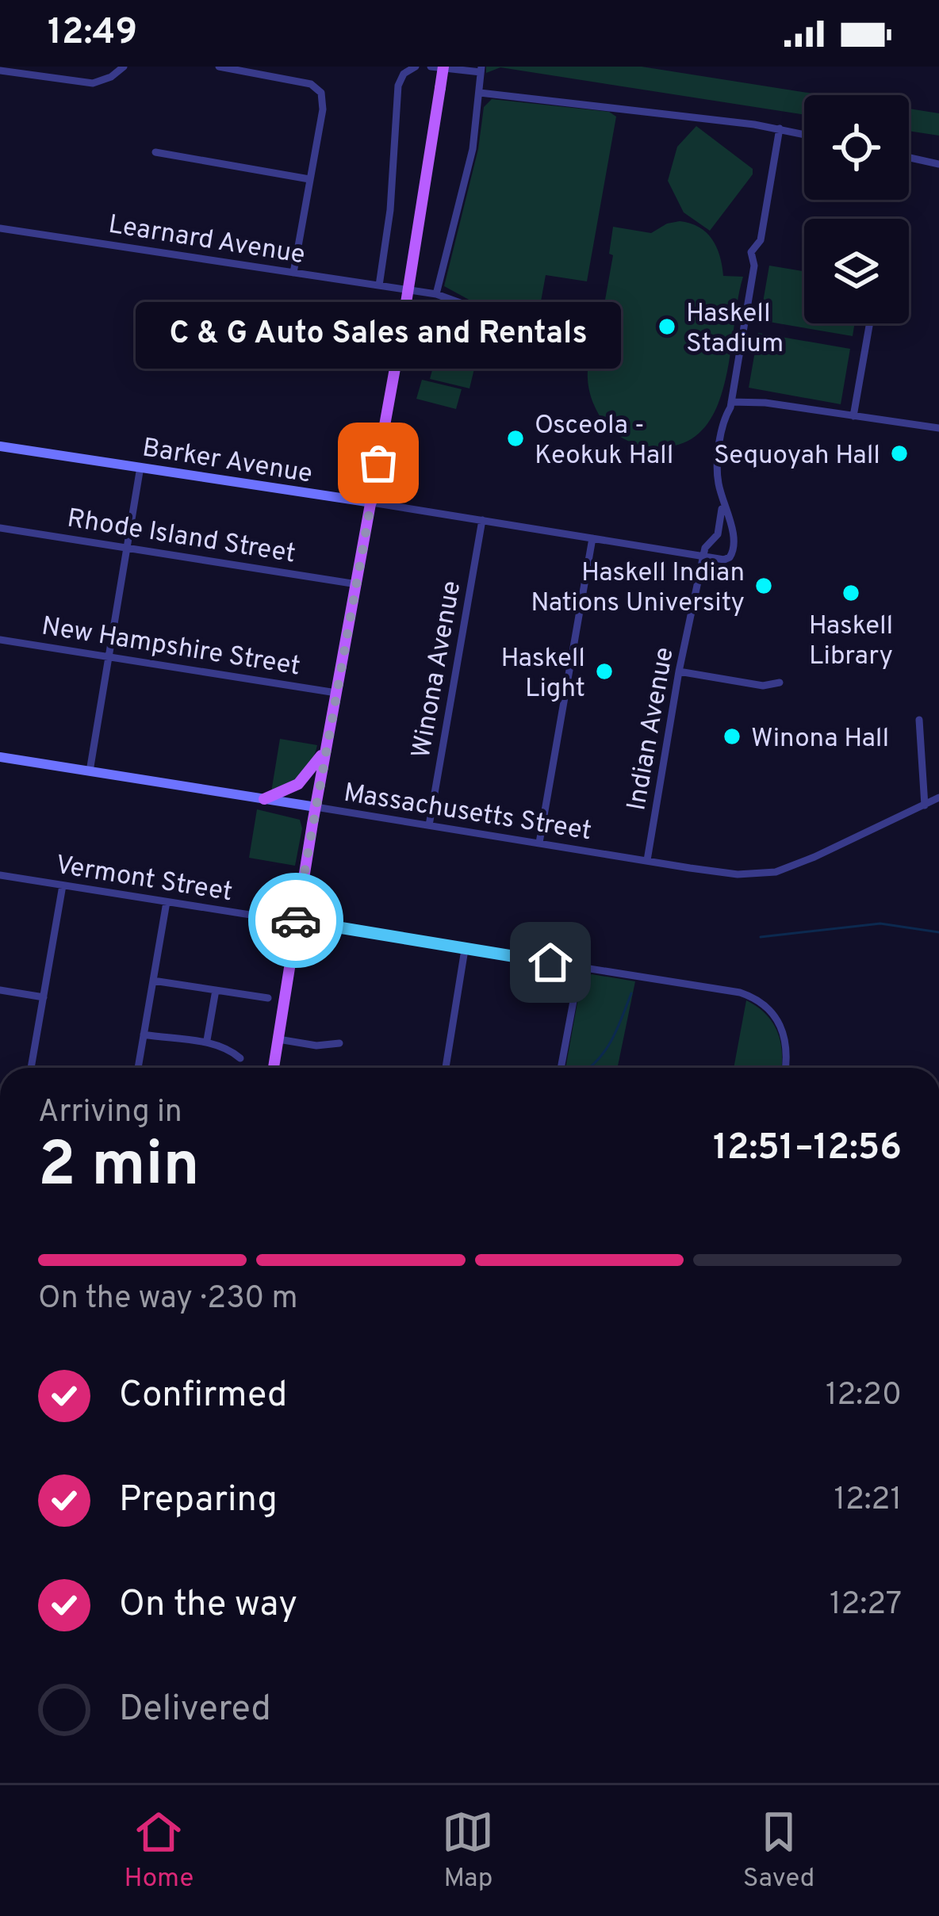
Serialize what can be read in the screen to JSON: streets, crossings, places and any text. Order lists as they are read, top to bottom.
{
  "streets": {
    "street": [
      "Learnard Avenue",
      "Barker Avenue",
      "Rhode Island Street",
      "New Hampshire Street",
      "Winona Avenue",
      "Indian Avenue",
      "Massachusetts Street",
      "Vermont Street"
    ]
  },
  "crossings": [
    ["Barker Avenue", "Winona Avenue"],
    ["Barker Avenue", "Indian Avenue"],
    ["Winona Avenue", "Massachusetts Street"],
    ["Indian Avenue", "Massachusetts Street"]
  ],
  "places": [
    "Haskell Stadium",
    "Osceola - Keokuk Hall",
    "Sequoyah Hall",
    "C & G Auto Sales and Rentals",
    "Haskell Indian Nations University",
    "Haskell Library",
    "Haskell Light",
    "Winona Hall"
  ],
  "page": {
    "status": "12:49",
    "bubble": "C & G Auto Sales and Rentals",
    "heading": ["2 min", "Arriving in", "12:51–12:56"],
    "bar": "On the way · 230 m",
    "list": [
      ["Confirmed", "12:20"],
      ["Preparing", "12:21"],
      ["On the way", "12:27"],
      "Delivered"
    ],
    "tabs": ["Home", "Map", "Saved"]
  }
}
